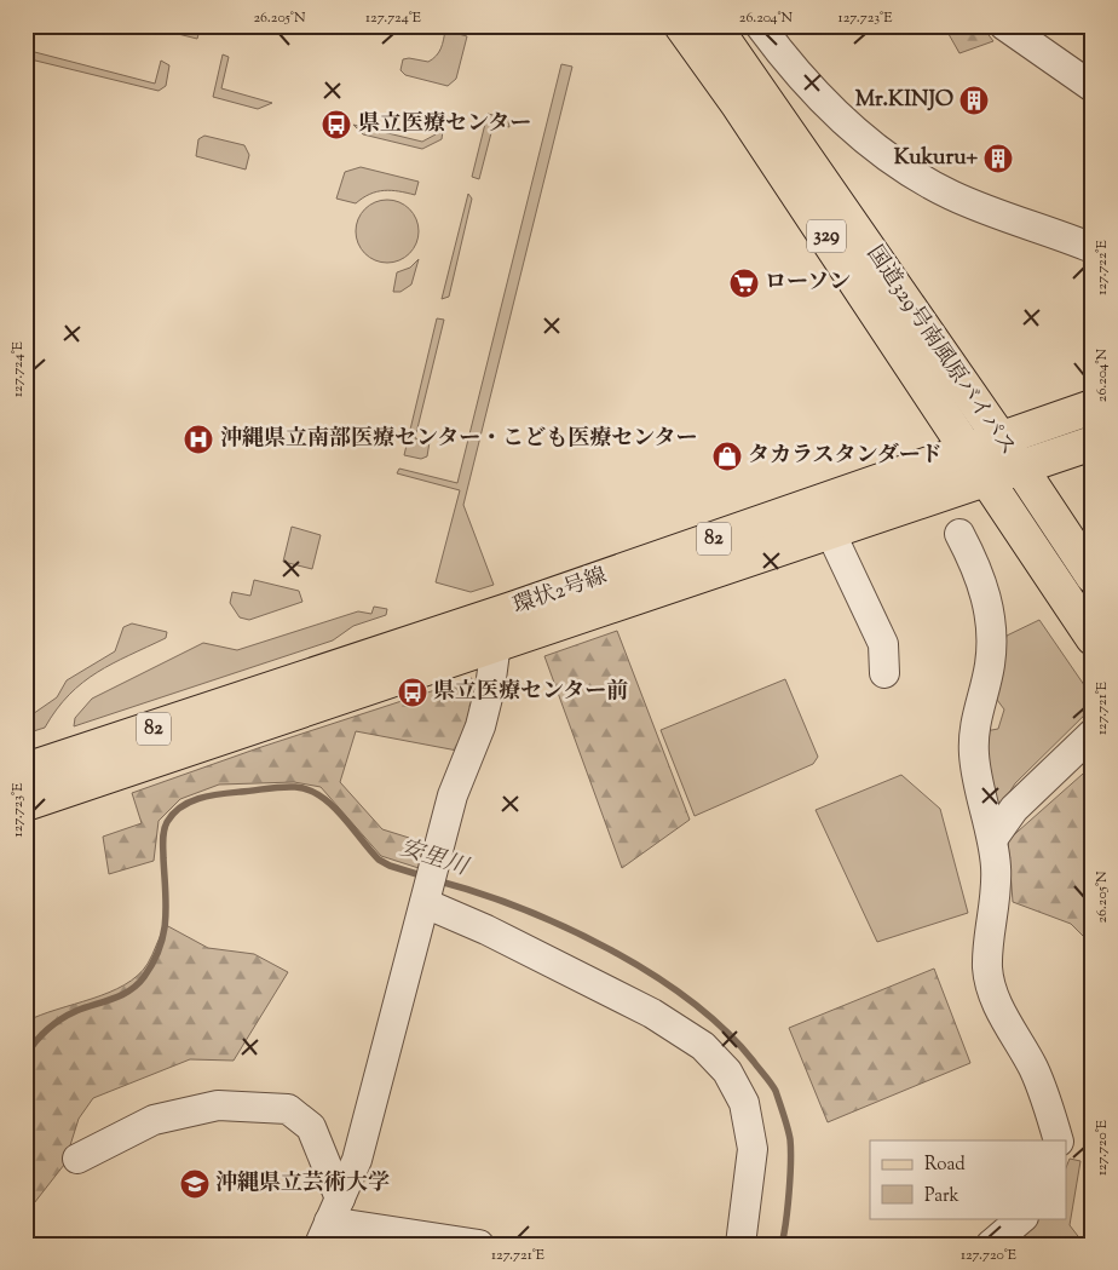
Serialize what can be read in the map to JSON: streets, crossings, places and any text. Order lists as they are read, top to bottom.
{
  "streets": {
    "main road": [
      "329",
      "国道329号南風原バイパス",
      "82",
      "環状2号線"
    ]
  },
  "crossings": [
    ["国道329号南風原バイパス", "環状2号線"]
  ],
  "water": ["安里川"],
  "places": {
    "building": ["Mr.KINJO", "Kukuru+"],
    "bus stop": ["県立医療センター", "県立医療センター前"],
    "supermarket": ["ローソン"],
    "hospital": ["沖縄県立南部医療センター・こども医療センター"],
    "shop": ["タカラスタンダード"],
    "school or university": ["沖縄県立芸術大学"]
  },
  "legend": ["Road", "Park"],
  "coordinates": [
    "26.205°N",
    "127.724°E",
    "26.204°N",
    "127.723°E",
    "127.722°E",
    "127.721°E",
    "127.720°E"
  ]
}
